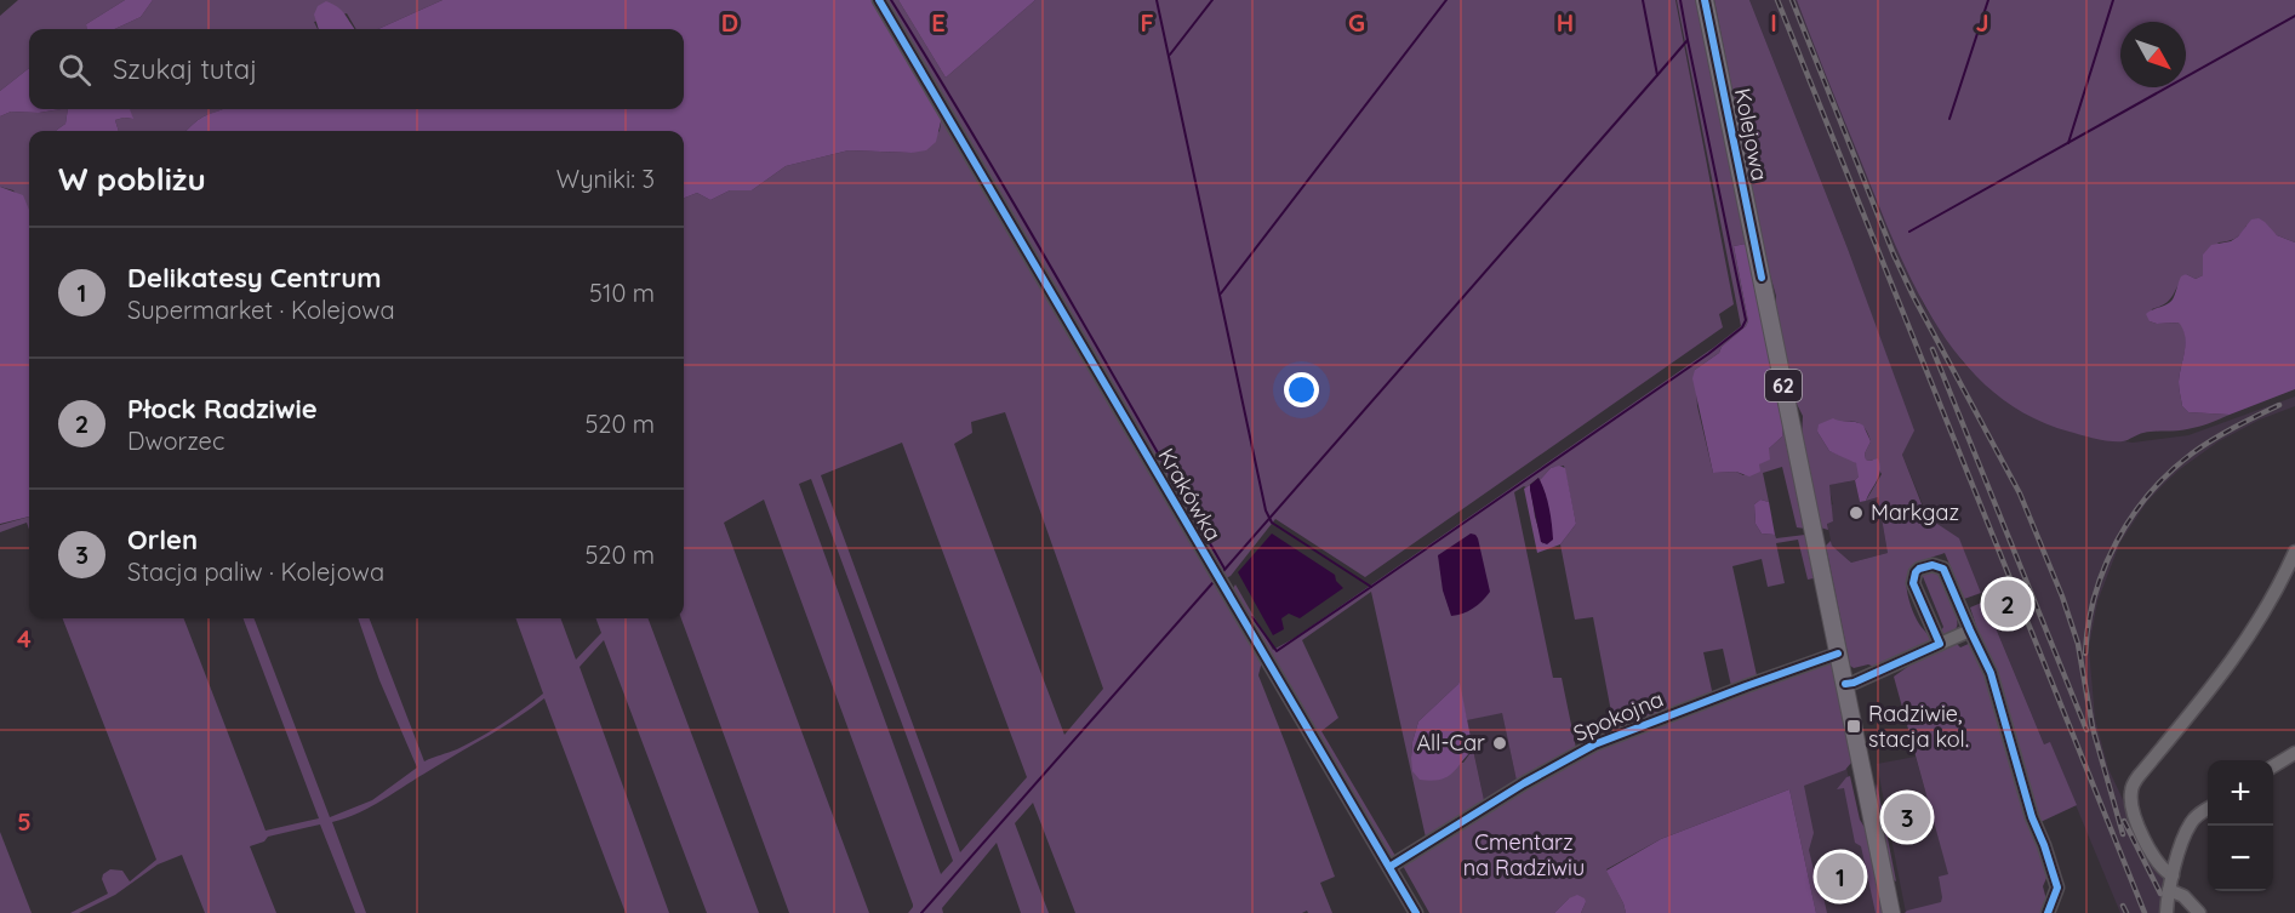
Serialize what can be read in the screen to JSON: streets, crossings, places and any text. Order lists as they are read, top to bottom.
{
  "streets": {
    "main road": ["Kolejowa", "62"],
    "street": ["Krakówka", "Spokojna"]
  },
  "crossings": [
    ["Kolejowa", "Spokojna"],
    ["Krakówka", "Spokojna"]
  ],
  "parks": ["Cmentarz na Radziwiu"],
  "places": {
    "other": ["Markgaz", "All-Car"],
    "transit": ["Radziwie, stacja kol."]
  },
  "north": "bottom right",
  "page": {
    "search": "Szukaj tutaj",
    "heading": ["W pobliżu", "Wyniki: 3"],
    "list": [
      {
        "mark": "1",
        "name": "Delikatesy Centrum",
        "note": "Supermarket · Kolejowa",
        "value": "510 m"
      },
      {
        "mark": "2",
        "name": "Płock Radziwie",
        "note": "Dworzec",
        "value": "520 m"
      },
      {
        "mark": "3",
        "name": "Orlen",
        "note": "Stacja paliw · Kolejowa",
        "value": "520 m"
      }
    ],
    "pins": ["2", "3", "1"],
    "map_buttons": ["+", "−"]
  },
  "grid": {
    "columns": [
      "D",
      "E",
      "F",
      "G",
      "H",
      "I",
      "J"
    ],
    "rows": ["4", "5"]
  }
}
